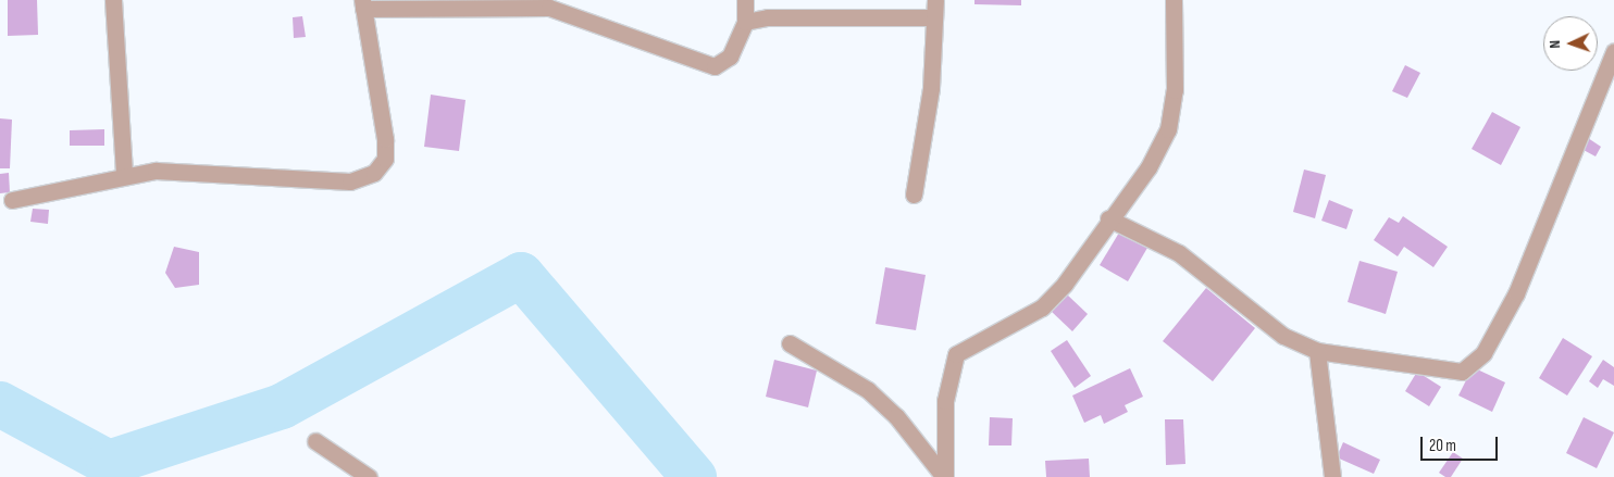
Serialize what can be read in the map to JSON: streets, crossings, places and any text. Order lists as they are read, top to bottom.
{
  "scale_bar": "20 m",
  "north": "left"
}
